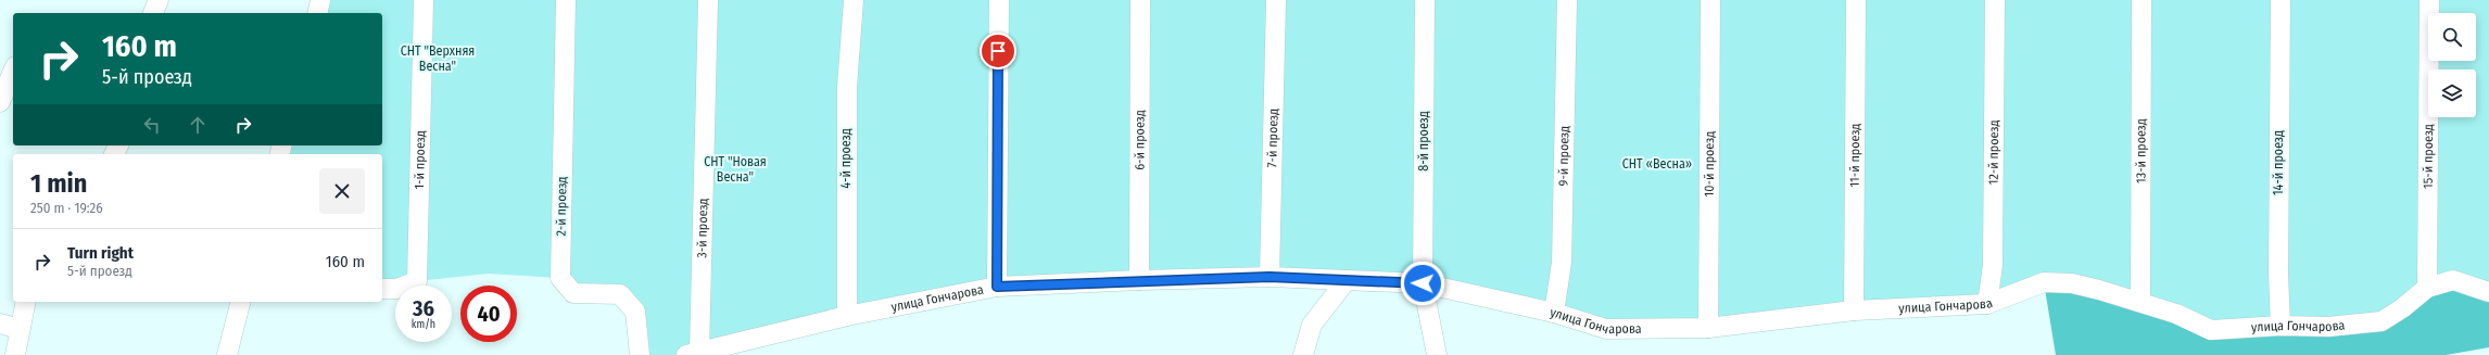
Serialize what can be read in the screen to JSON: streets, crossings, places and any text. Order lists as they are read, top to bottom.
{
  "streets": {
    "street": [
      "7-й проезд",
      "6-й проезд",
      "8-й проезд",
      "13-й проезд",
      "12-й проезд",
      "11-й проезд",
      "9-й проезд",
      "15-й проезд",
      "4-й проезд",
      "1-й проезд",
      "14-й проезд",
      "10-й проезд",
      "2-й проезд",
      "3-й проезд",
      "улица Гончарова"
    ]
  },
  "crossings": [
    ["7-й проезд", "улица Гончарова"],
    ["6-й проезд", "улица Гончарова"],
    ["8-й проезд", "улица Гончарова"],
    ["13-й проезд", "улица Гончарова"],
    ["12-й проезд", "улица Гончарова"],
    ["11-й проезд", "улица Гончарова"],
    ["9-й проезд", "улица Гончарова"],
    ["15-й проезд", "улица Гончарова"],
    ["4-й проезд", "улица Гончарова"],
    ["14-й проезд", "улица Гончарова"],
    ["10-й проезд", "улица Гончарова"],
    ["3-й проезд", "улица Гончарова"]
  ],
  "parks": ["СНТ \"Верхняя Весна\"", "СНТ \"Новая Весна\"", "СНТ «Весна»"],
  "page": {
    "turn": ["160 m", "5-й проезд"],
    "heading": ["1 min", "250 m · 19:26"],
    "list": [
      {
        "name": "Turn right",
        "note": "5-й проезд",
        "value": "160 m"
      }
    ],
    "speed": "36 km/h",
    "limit": "40"
  }
}
